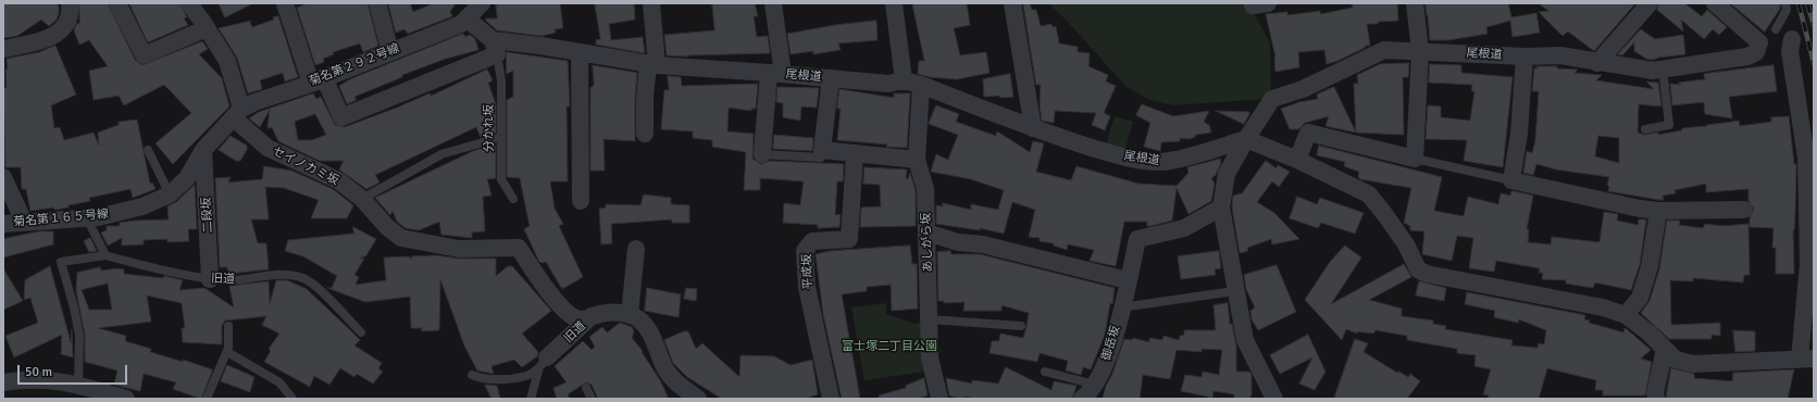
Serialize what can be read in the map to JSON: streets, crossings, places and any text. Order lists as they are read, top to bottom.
{
  "streets": {
    "street": [
      "尾根道",
      "菊名第２９２号線",
      "セイノカミ坂",
      "二段坂",
      "菊名第１６５号線",
      "あしがら坂",
      "平成坂",
      "旧道",
      "御岳坂"
    ],
    "lane": ["分かれ坂"]
  },
  "crossings": [
    ["尾根道", "分かれ坂"],
    ["尾根道", "あしがら坂"],
    ["菊名第２９２号線", "セイノカミ坂"],
    ["菊名第２９２号線", "菊名第１６５号線"],
    ["セイノカミ坂", "菊名第１６５号線"],
    ["セイノカミ坂", "旧道"],
    ["二段坂", "菊名第１６５号線"],
    ["二段坂", "旧道"]
  ],
  "parks": ["富士塚二丁目公園"],
  "scale_bar": "50 m"
}
